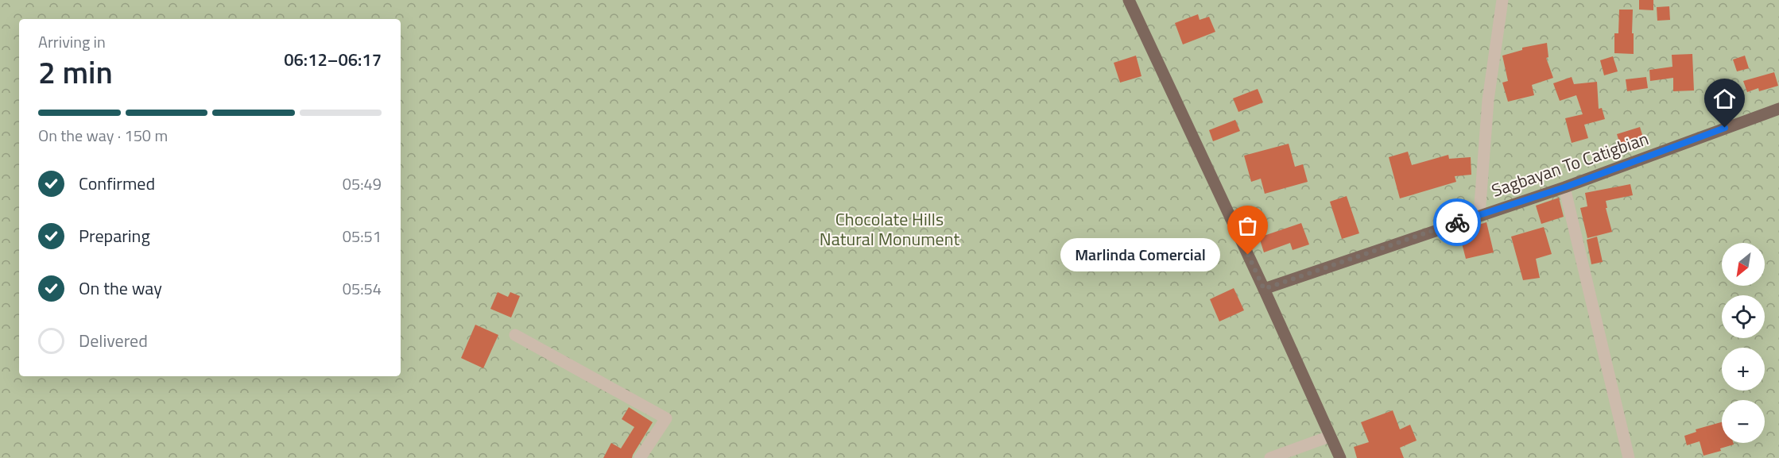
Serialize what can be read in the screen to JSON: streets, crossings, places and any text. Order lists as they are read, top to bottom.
{
  "streets": {
    "main road": ["Sagbayan To Catigbian"]
  },
  "parks": ["Chocolate Hills Natural Monument"],
  "places": ["Marlinda Comercial"],
  "north": "bottom left",
  "page": {
    "heading": ["2 min", "Arriving in", "06:12–06:17"],
    "bar": "On the way · 150 m",
    "list": [
      ["Confirmed", "05:49"],
      ["Preparing", "05:51"],
      ["On the way", "05:54"],
      "Delivered"
    ],
    "bubble": "Marlinda Comercial",
    "map_buttons": ["+", "−"]
  }
}
